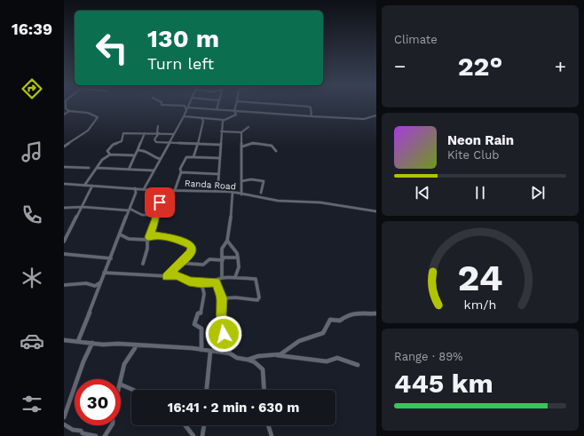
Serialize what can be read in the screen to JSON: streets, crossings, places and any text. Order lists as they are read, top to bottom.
{
  "streets": {
    "street": ["Randa Road"]
  },
  "page": {
    "tabs": "16:39",
    "tile": [
      "Climate",
      ["Range · 89%", "445 km"]
    ],
    "turn": ["130 m", "Turn left"],
    "heat": ["−", "22°", "+"],
    "song": ["Neon Rain", "Kite Club"],
    "limit": "30",
    "trip": "16:41 · 2 min · 630 m",
    "gauge": ["24", "km/h"]
  }
}
